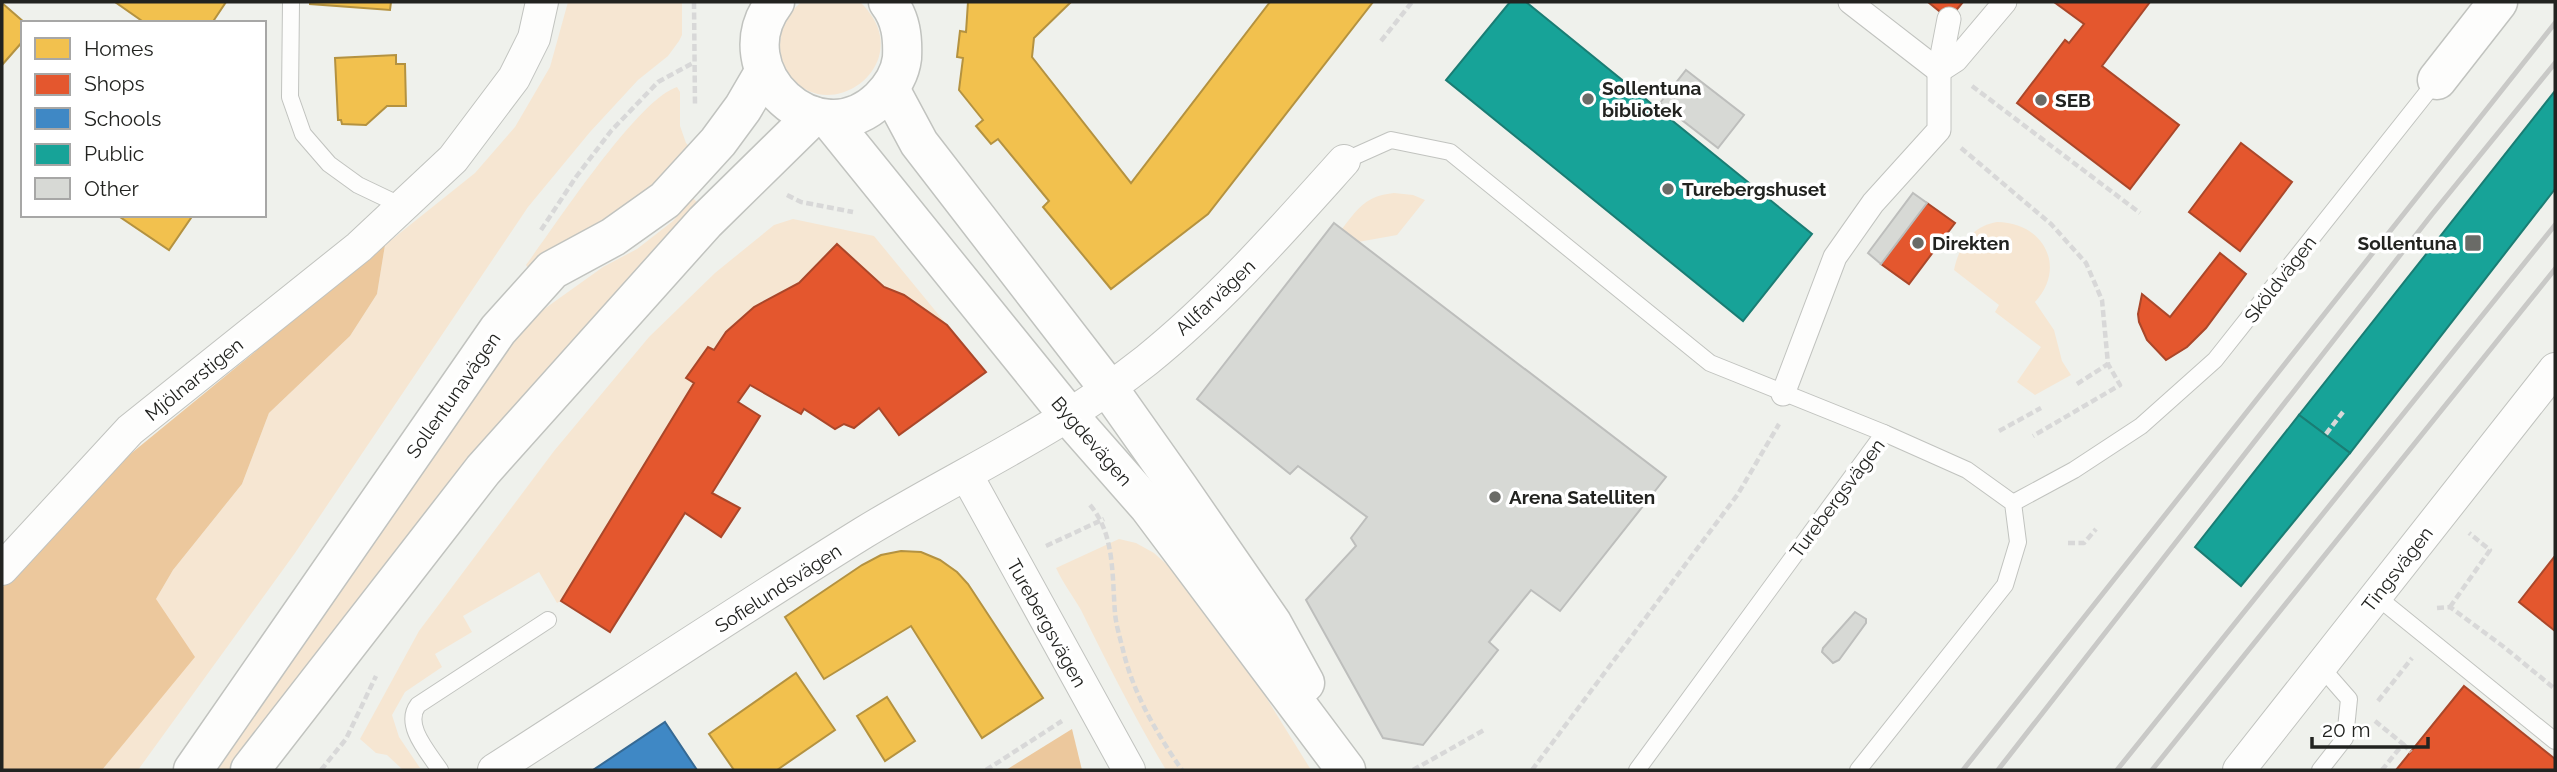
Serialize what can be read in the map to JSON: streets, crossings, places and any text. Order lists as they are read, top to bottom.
{
  "streets": {
    "street": [
      "Sköldvägen",
      "Allfarvägen",
      "Mjölnarstigen",
      "Sollentunavägen",
      "Bygdevägen",
      "Turebergsvägen",
      "Tingsvägen",
      "Sofielundsvägen"
    ]
  },
  "crossings": [
    ["Sköldvägen", "Turebergsvägen"],
    ["Allfarvägen", "Bygdevägen"],
    ["Allfarvägen", "Sofielundsvägen"],
    ["Bygdevägen", "Sofielundsvägen"],
    ["Turebergsvägen", "Sofielundsvägen"]
  ],
  "places": {
    "other": [
      "Sollentuna bibliotek",
      "SEB",
      "Turebergshuset",
      "Direkten",
      "Arena Satelliten"
    ],
    "transit": ["Sollentuna"]
  },
  "legend": [
    "Homes",
    "Shops",
    "Schools",
    "Public",
    "Other"
  ],
  "scale_bar": "20 m"
}
